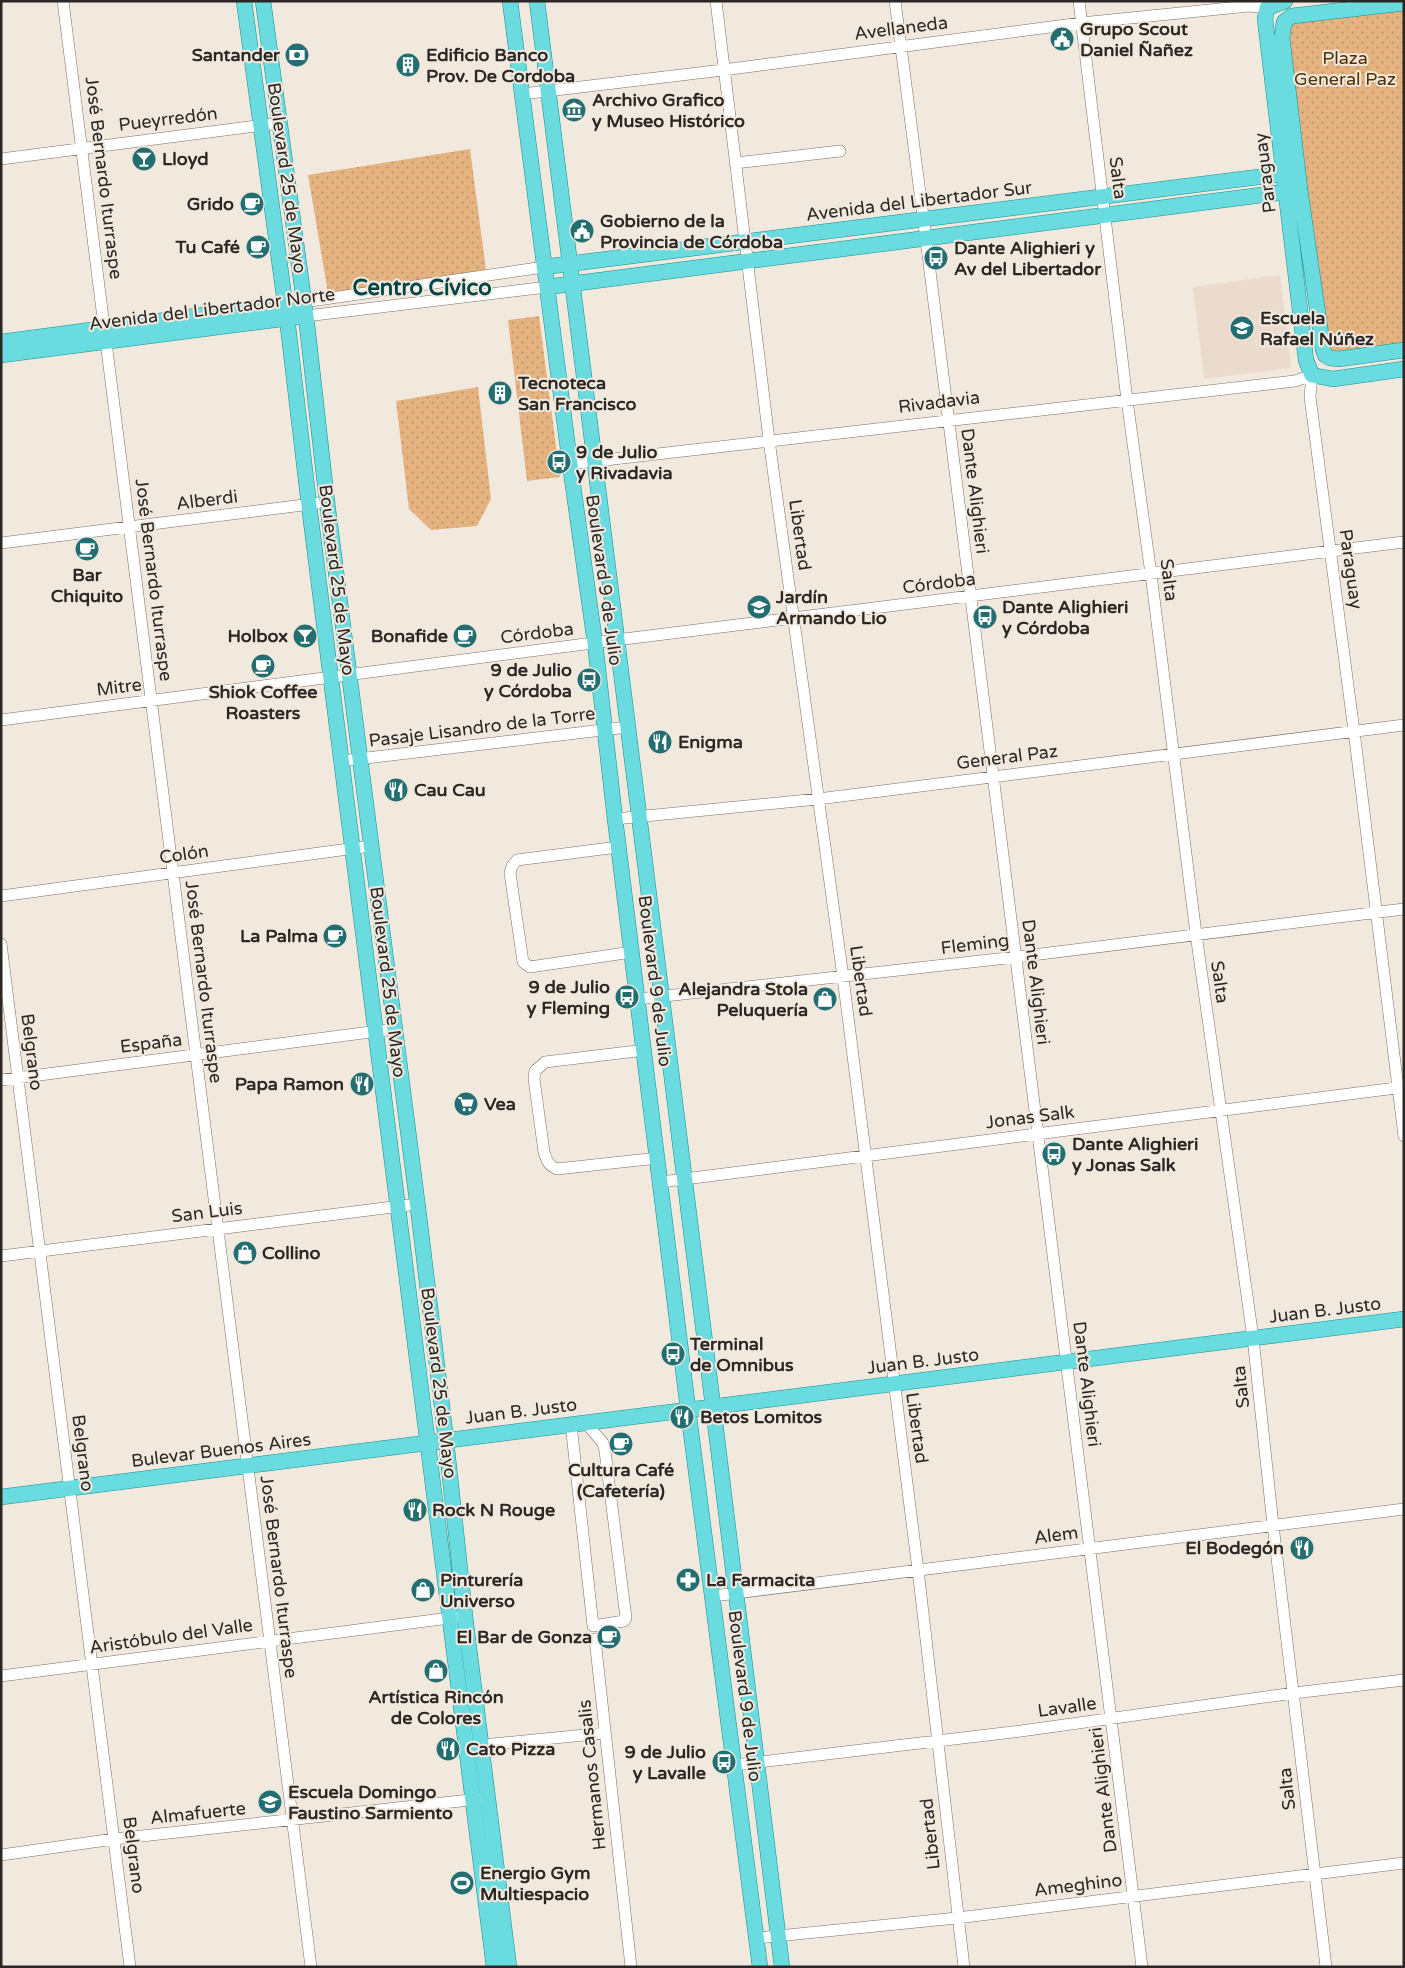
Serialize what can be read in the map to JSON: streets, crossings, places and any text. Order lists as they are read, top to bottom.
{
  "streets": {
    "main road": [
      "Avellaneda",
      "Paraguay",
      "Boulevard 25 de Mayo",
      "Avenida del Libertador Sur",
      "Avenida del Libertador Norte",
      "Rivadavia",
      "Boulevard 9 de Julio",
      "Juan B. Justo",
      "Bulevar Buenos Aires"
    ],
    "street": [
      "Pueyrredón",
      "José Bernardo Iturraspe",
      "Salta",
      "Dante Alighieri",
      "Alberdi",
      "Libertad",
      "Córdoba",
      "Mitre",
      "Pasaje Lisandro de la Torre",
      "General Paz",
      "Colón",
      "Fleming",
      "España",
      "Belgrano",
      "Jonas Salk",
      "San Luis",
      "Alem",
      "Aristóbulo del Valle",
      "Lavalle",
      "Hermanos Casalis",
      "Almafuerte",
      "Ameghino"
    ]
  },
  "crossings": [
    ["Avellaneda", "Paraguay"],
    ["Avellaneda", "Salta"],
    ["Avellaneda", "Dante Alighieri"],
    ["Avellaneda", "Libertad"],
    ["Avellaneda", "Boulevard 9 de Julio"],
    ["Pueyrredón", "José Bernardo Iturraspe"],
    ["Pueyrredón", "Boulevard 25 de Mayo"],
    ["Paraguay", "Avenida del Libertador Sur"],
    ["Paraguay", "Rivadavia"],
    ["Paraguay", "Córdoba"],
    ["Paraguay", "General Paz"],
    ["Paraguay", "Fleming"],
    ["Paraguay", "Jonas Salk"],
    ["José Bernardo Iturraspe", "Avenida del Libertador Norte"],
    ["José Bernardo Iturraspe", "Alberdi"],
    ["José Bernardo Iturraspe", "Mitre"],
    ["José Bernardo Iturraspe", "Colón"],
    ["José Bernardo Iturraspe", "España"],
    ["José Bernardo Iturraspe", "San Luis"],
    ["José Bernardo Iturraspe", "Bulevar Buenos Aires"],
    ["José Bernardo Iturraspe", "Aristóbulo del Valle"],
    ["José Bernardo Iturraspe", "Almafuerte"],
    ["Boulevard 25 de Mayo", "Avenida del Libertador Norte"],
    ["Boulevard 25 de Mayo", "Alberdi"],
    ["Boulevard 25 de Mayo", "Córdoba"],
    ["Boulevard 25 de Mayo", "Mitre"],
    ["Boulevard 25 de Mayo", "Pasaje Lisandro de la Torre"],
    ["Boulevard 25 de Mayo", "Colón"],
    ["Boulevard 25 de Mayo", "España"],
    ["Boulevard 25 de Mayo", "San Luis"],
    ["Boulevard 25 de Mayo", "Juan B. Justo"],
    ["Boulevard 25 de Mayo", "Bulevar Buenos Aires"],
    ["Boulevard 25 de Mayo", "Aristóbulo del Valle"],
    ["Boulevard 25 de Mayo", "Almafuerte"],
    ["Salta", "Avenida del Libertador Sur"],
    ["Salta", "Rivadavia"],
    ["Salta", "Córdoba"],
    ["Salta", "General Paz"],
    ["Salta", "Fleming"],
    ["Salta", "Jonas Salk"],
    ["Salta", "Juan B. Justo"],
    ["Salta", "Alem"],
    ["Salta", "Lavalle"],
    ["Salta", "Ameghino"],
    ["Avenida del Libertador Sur", "Avenida del Libertador Norte"],
    ["Avenida del Libertador Sur", "Dante Alighieri"],
    ["Avenida del Libertador Sur", "Libertad"],
    ["Avenida del Libertador Sur", "Boulevard 9 de Julio"],
    ["Avenida del Libertador Norte", "Boulevard 9 de Julio"],
    ["Rivadavia", "Dante Alighieri"],
    ["Rivadavia", "Libertad"],
    ["Rivadavia", "Boulevard 9 de Julio"],
    ["Dante Alighieri", "Córdoba"],
    ["Dante Alighieri", "General Paz"],
    ["Dante Alighieri", "Fleming"],
    ["Dante Alighieri", "Jonas Salk"],
    ["Dante Alighieri", "Juan B. Justo"],
    ["Dante Alighieri", "Alem"],
    ["Dante Alighieri", "Lavalle"],
    ["Dante Alighieri", "Ameghino"],
    ["Libertad", "Córdoba"],
    ["Libertad", "General Paz"],
    ["Libertad", "Fleming"],
    ["Libertad", "Jonas Salk"],
    ["Libertad", "Juan B. Justo"],
    ["Libertad", "Alem"],
    ["Libertad", "Lavalle"],
    ["Libertad", "Ameghino"],
    ["Boulevard 9 de Julio", "Córdoba"],
    ["Boulevard 9 de Julio", "Pasaje Lisandro de la Torre"],
    ["Boulevard 9 de Julio", "General Paz"],
    ["Boulevard 9 de Julio", "Fleming"],
    ["Boulevard 9 de Julio", "Jonas Salk"],
    ["Boulevard 9 de Julio", "Juan B. Justo"],
    ["Boulevard 9 de Julio", "Alem"],
    ["Boulevard 9 de Julio", "Lavalle"],
    ["Boulevard 9 de Julio", "Ameghino"],
    ["Córdoba", "Mitre"],
    ["España", "Belgrano"],
    ["Belgrano", "San Luis"],
    ["Belgrano", "Bulevar Buenos Aires"],
    ["Belgrano", "Aristóbulo del Valle"],
    ["Belgrano", "Almafuerte"],
    ["Juan B. Justo", "Bulevar Buenos Aires"]
  ],
  "districts": ["Centro Cívico"],
  "parks": ["Plaza General Paz"],
  "places": {
    "public building": ["Grupo Scout Daniel Ñañez", "Gobierno de la Provincia de Córdoba"],
    "bank": ["Santander"],
    "building": ["Edificio Banco Prov. De Cordoba", "Tecnoteca San Francisco"],
    "museum": ["Archivo Grafico y Museo Histórico"],
    "bar": ["Lloyd", "Holbox"],
    "cafe": [
      "Grido",
      "Tu Café",
      "Bar Chiquito",
      "Bonafide",
      "Shiok Coffee Roasters",
      "La Palma",
      "Cultura Café (Cafetería)",
      "El Bar de Gonza"
    ],
    "bus stop": [
      "Dante Alighieri y Av del Libertador",
      "9 de Julio y Rivadavia",
      "Dante Alighieri y Córdoba",
      "9 de Julio y Córdoba",
      "9 de Julio y Fleming",
      "Dante Alighieri y Jonas Salk",
      "Terminal de Omnibus",
      "9 de Julio y Lavalle"
    ],
    "school or university": ["Escuela Rafael Núñez", "Jardín Armando Lio", "Escuela Domingo Faustino Sarmiento"],
    "restaurant": [
      "Enigma",
      "Cau Cau",
      "Papa Ramon",
      "Betos Lomitos",
      "Rock N Rouge",
      "El Bodegón",
      "Cato Pizza"
    ],
    "shop": [
      "Alejandra Stola Peluquería",
      "Collino",
      "Pinturería Universo",
      "Artística Rincón de Colores"
    ],
    "supermarket": ["Vea"],
    "pharmacy": ["La Farmacita"],
    "sports": ["Energio Gym Multiespacio"]
  }
}
